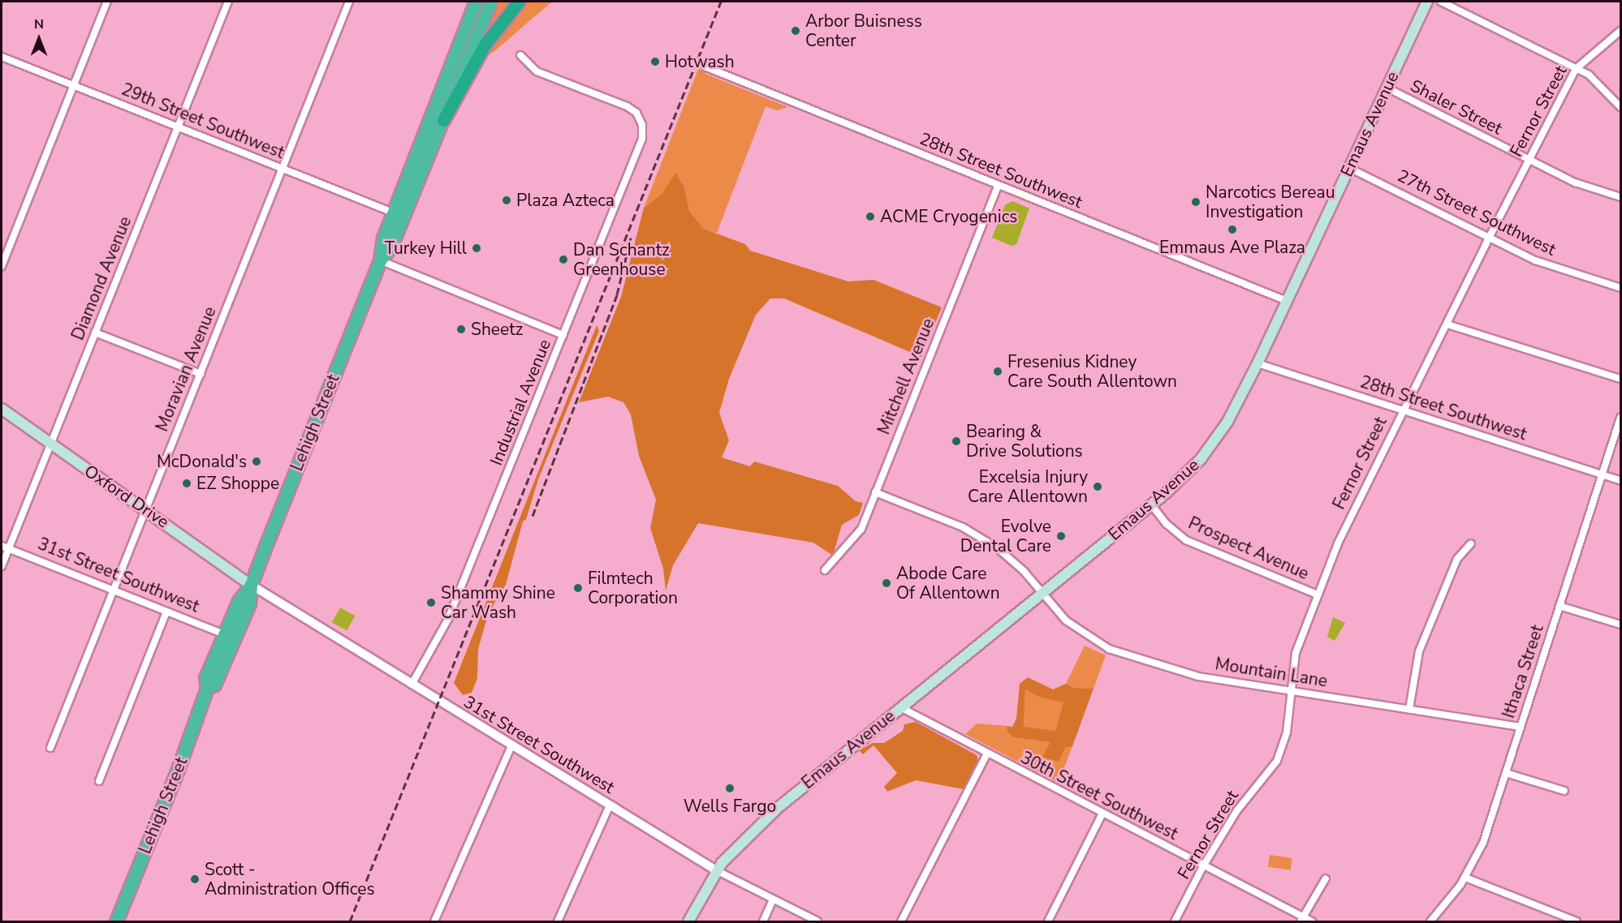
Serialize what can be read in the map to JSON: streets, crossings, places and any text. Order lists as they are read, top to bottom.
{
  "streets": {
    "highway": ["Lehigh Street"],
    "main road": ["Emaus Avenue", "Oxford Drive"],
    "street": [
      "Shaler Street",
      "Fernor Street",
      "29th Street Southwest",
      "28th Street Southwest",
      "27th Street Southwest",
      "Diamond Avenue",
      "Moravian Avenue",
      "Mitchell Avenue",
      "Industrial Avenue",
      "Prospect Avenue",
      "31st Street Southwest",
      "Ithaca Street",
      "Mountain Lane",
      "30th Street Southwest"
    ]
  },
  "crossings": [
    ["Shaler Street", "Fernor Street"],
    ["Shaler Street", "Emaus Avenue"],
    ["Fernor Street", "28th Street Southwest"],
    ["Fernor Street", "27th Street Southwest"],
    ["Fernor Street", "Prospect Avenue"],
    ["Fernor Street", "Mountain Lane"],
    ["Fernor Street", "30th Street Southwest"],
    ["29th Street Southwest", "Diamond Avenue"],
    ["29th Street Southwest", "Moravian Avenue"],
    ["29th Street Southwest", "Lehigh Street"],
    ["Emaus Avenue", "28th Street Southwest"],
    ["Emaus Avenue", "27th Street Southwest"],
    ["Emaus Avenue", "Prospect Avenue"],
    ["Emaus Avenue", "31st Street Southwest"],
    ["Emaus Avenue", "Mountain Lane"],
    ["Emaus Avenue", "30th Street Southwest"],
    ["28th Street Southwest", "Mitchell Avenue"],
    ["28th Street Southwest", "Ithaca Street"],
    ["Diamond Avenue", "Oxford Drive"],
    ["Diamond Avenue", "31st Street Southwest"],
    ["Moravian Avenue", "Oxford Drive"],
    ["Moravian Avenue", "31st Street Southwest"],
    ["Industrial Avenue", "31st Street Southwest"],
    ["Lehigh Street", "Oxford Drive"],
    ["Lehigh Street", "31st Street Southwest"],
    ["Oxford Drive", "31st Street Southwest"],
    ["Ithaca Street", "Mountain Lane"]
  ],
  "places": [
    "Arbor Buisness Center",
    "Hotwash",
    "Plaza Azteca",
    "Narcotics Bereau Investigation",
    "ACME Cryogenics",
    "Emmaus Ave Plaza",
    "Turkey Hill",
    "Dan Schantz Greenhouse",
    "Sheetz",
    "Fresenius Kidney Care South Allentown",
    "Bearing & Drive Solutions",
    "McDonald's",
    "EZ Shoppe",
    "Excelsia Injury Care Allentown",
    "Evolve Dental Care",
    "Abode Care Of Allentown",
    "Filmtech Corporation",
    "Shammy Shine Car Wash",
    "Wells Fargo",
    "Scott - Administration Offices"
  ],
  "north": "top"
}
